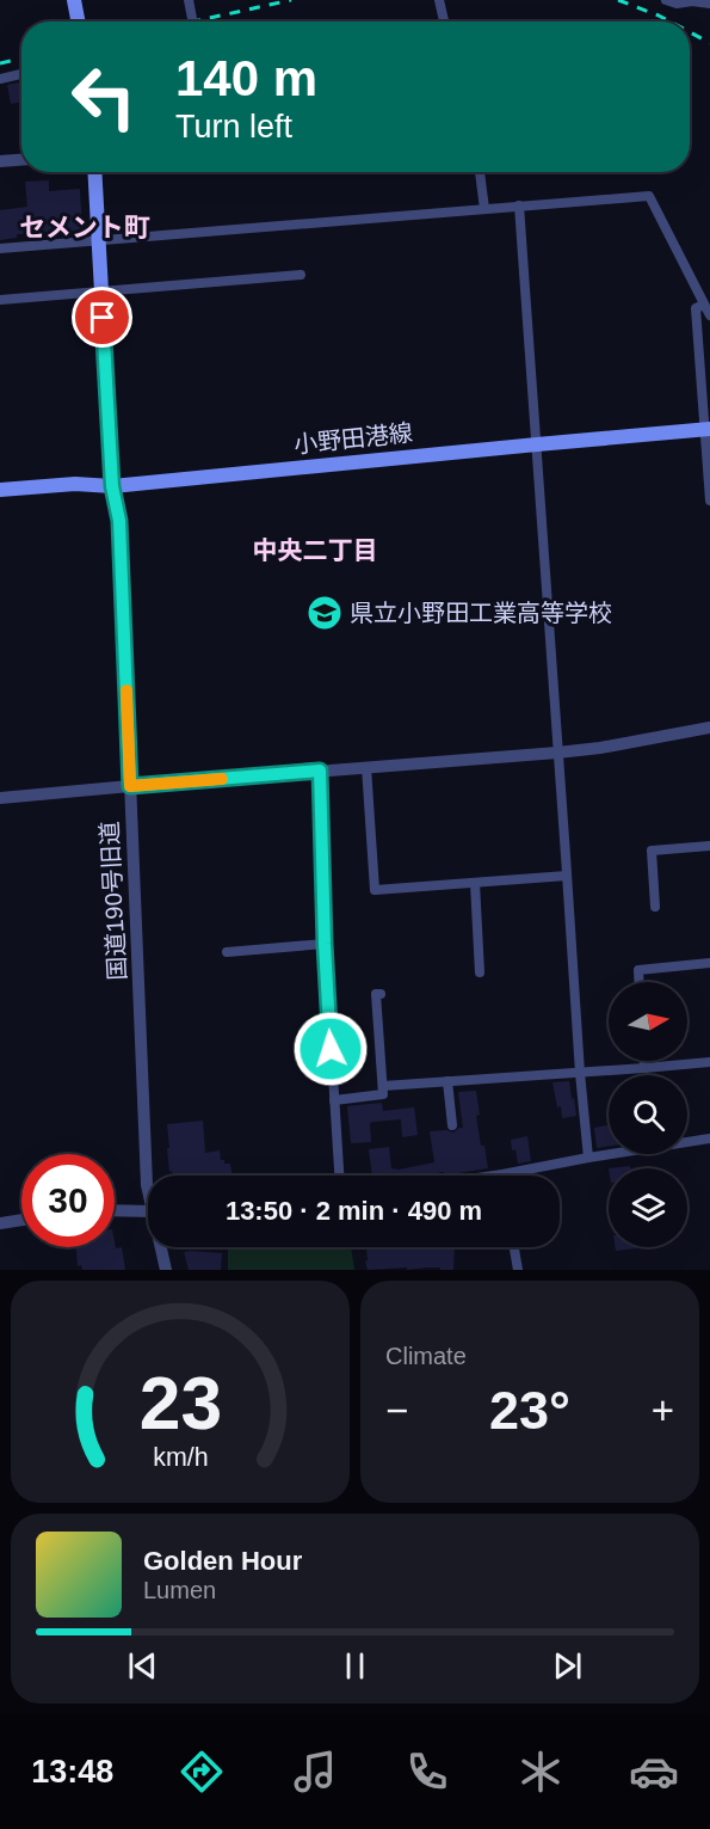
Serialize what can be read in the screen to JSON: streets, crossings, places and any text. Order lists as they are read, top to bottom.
{
  "streets": {
    "main road": ["小野田港線"],
    "street": ["国道190号旧道"]
  },
  "crossings": [
    ["小野田港線", "国道190号旧道"]
  ],
  "districts": ["セメント町", "中央二丁目"],
  "places": {
    "school or university": ["県立小野田工業高等学校"]
  },
  "north": "right",
  "page": {
    "turn": ["140 m", "Turn left"],
    "limit": "30",
    "trip": "13:50 · 2 min · 490 m",
    "tile": "Climate",
    "heat": ["−", "23°", "+"],
    "song": ["Golden Hour", "Lumen"],
    "tabs": "13:48",
    "gauge": ["23", "km/h"]
  }
}
